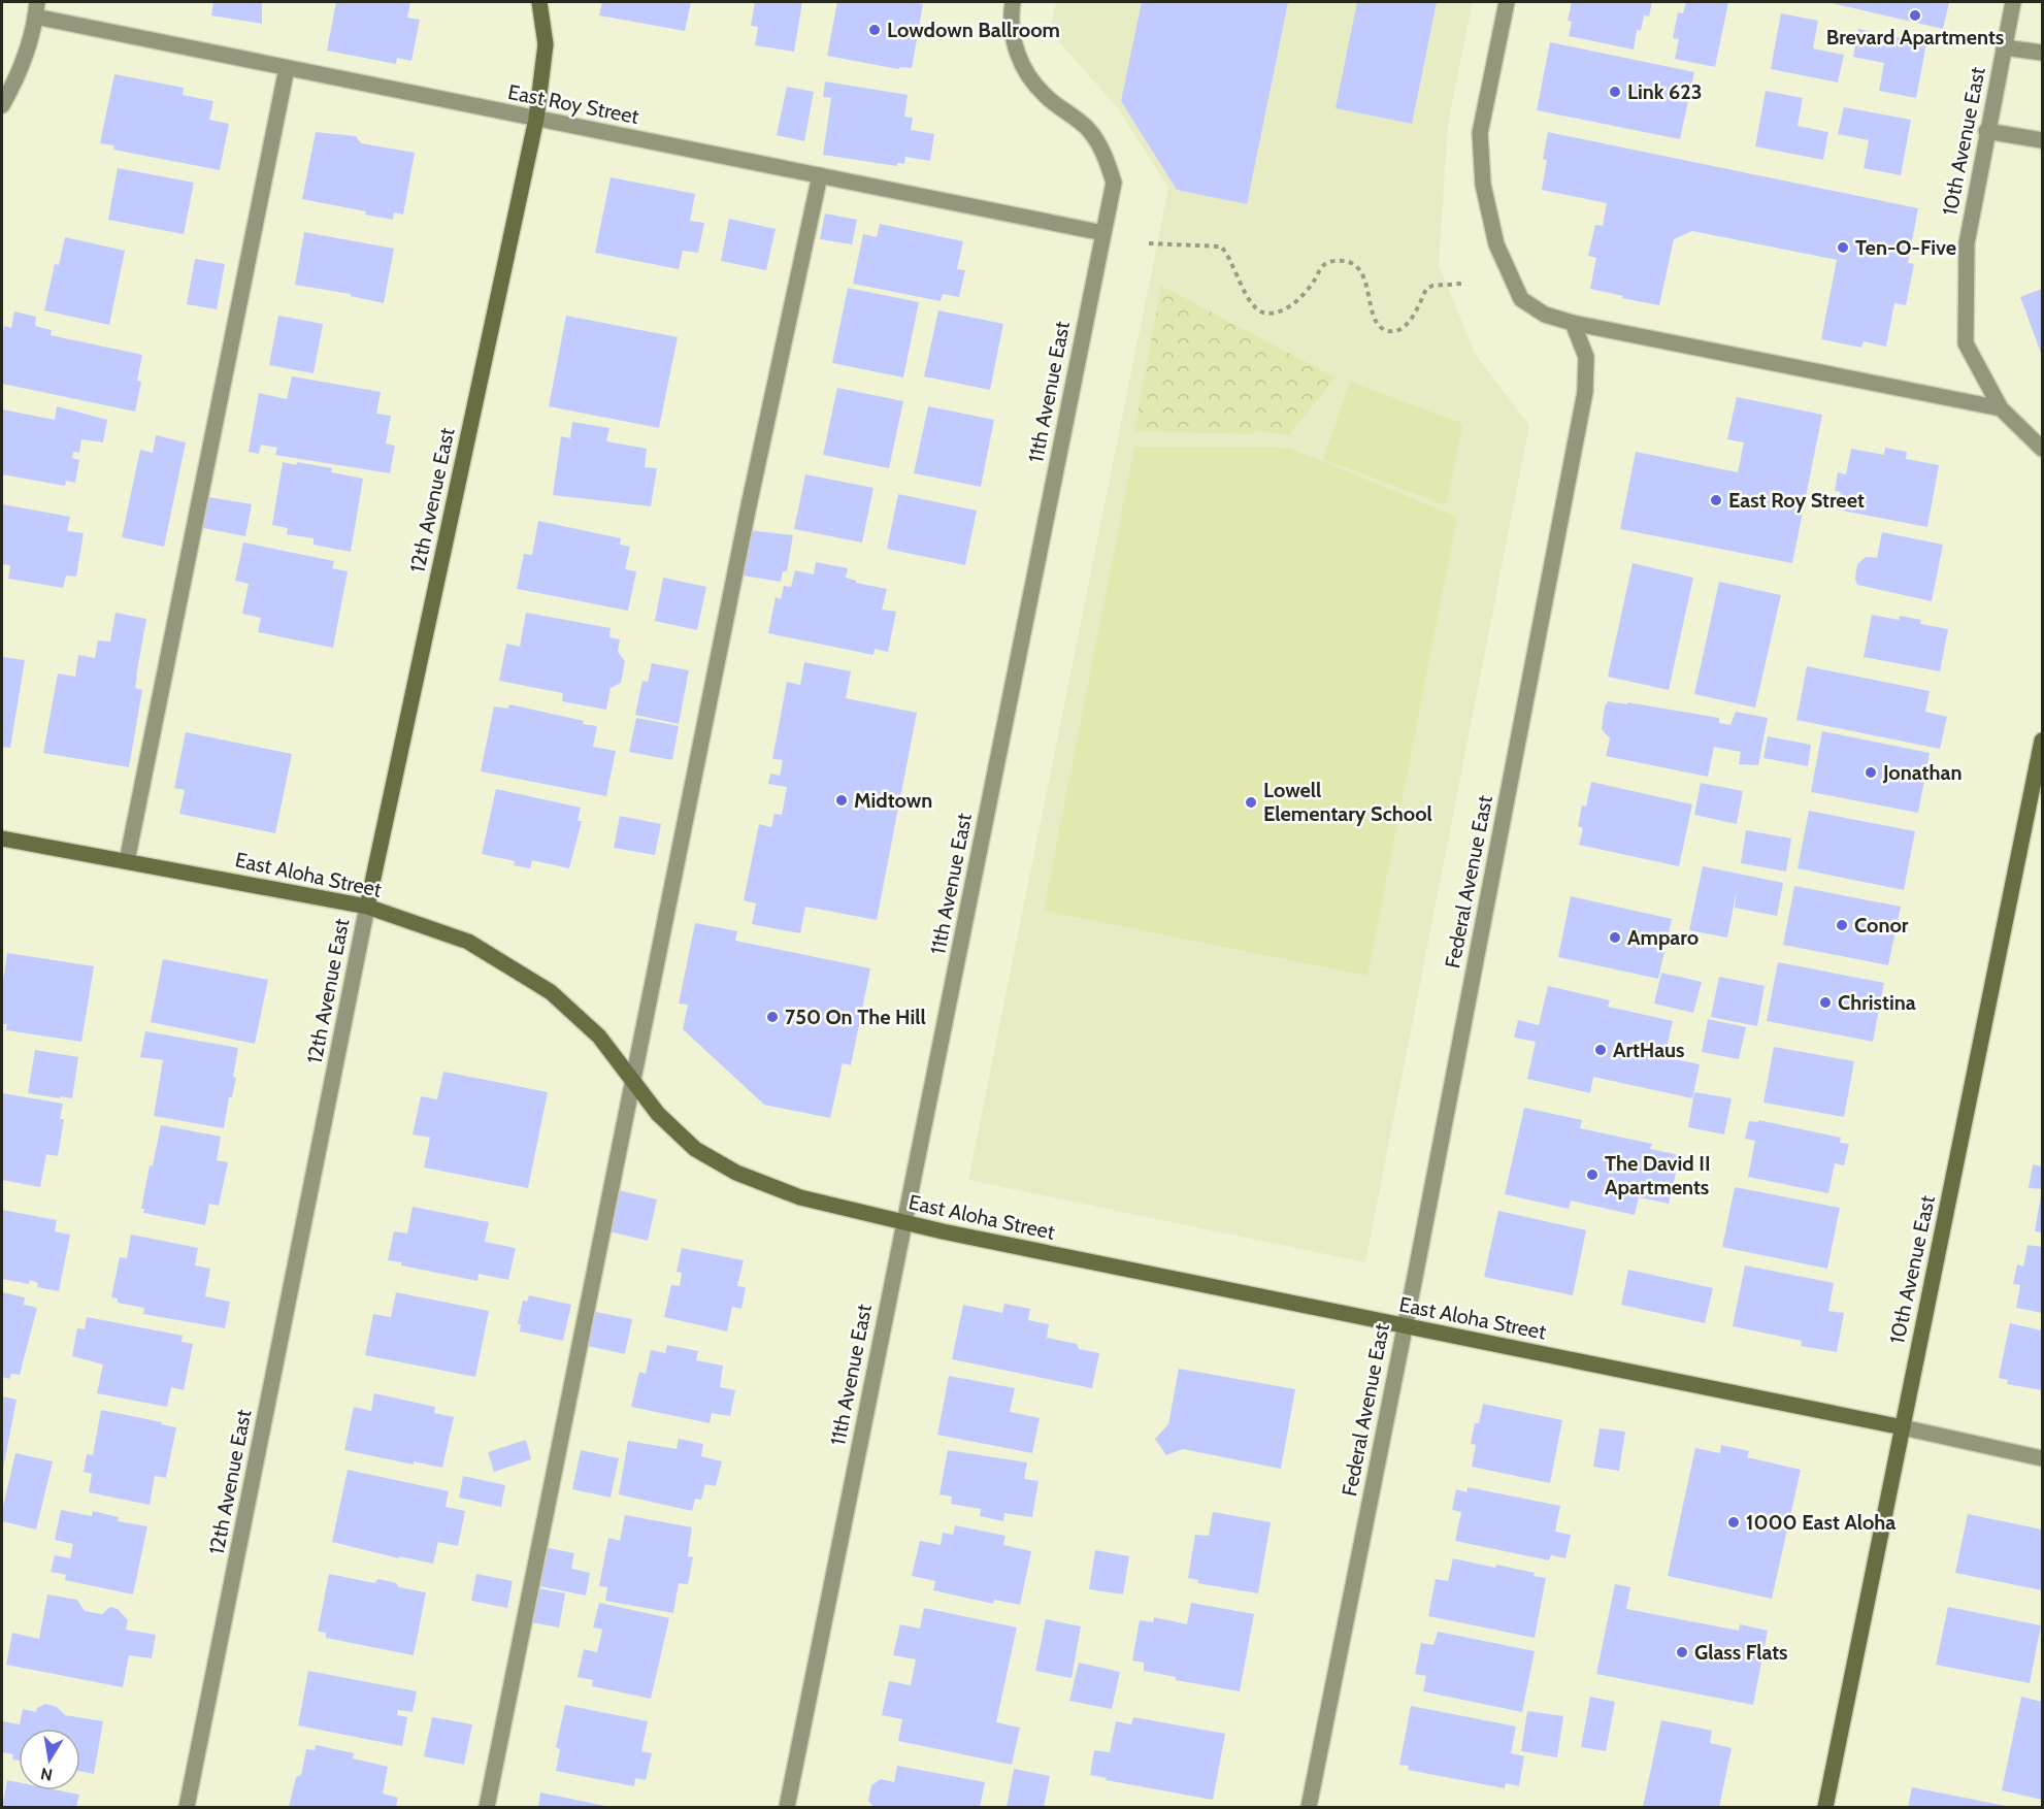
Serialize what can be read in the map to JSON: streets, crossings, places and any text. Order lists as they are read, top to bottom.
{
  "streets": {
    "street": [
      "East Roy Street",
      "10th Avenue East",
      "11th Avenue East",
      "12th Avenue East",
      "East Aloha Street",
      "Federal Avenue East"
    ]
  },
  "crossings": [
    ["East Roy Street", "11th Avenue East"],
    ["East Roy Street", "12th Avenue East"],
    ["10th Avenue East", "East Aloha Street"],
    ["11th Avenue East", "East Aloha Street"],
    ["12th Avenue East", "East Aloha Street"],
    ["East Aloha Street", "Federal Avenue East"]
  ],
  "places": [
    "Brevard Apartments",
    "Lowdown Ballroom",
    "Link 623",
    "Ten-O-Five",
    "East Roy Street",
    "Jonathan",
    "Midtown",
    "Lowell Elementary School",
    "Conor",
    "Amparo",
    "Christina",
    "750 On The Hill",
    "ArtHaus",
    "The David II Apartments",
    "1000 East Aloha",
    "Glass Flats"
  ],
  "north": "bottom"
}
